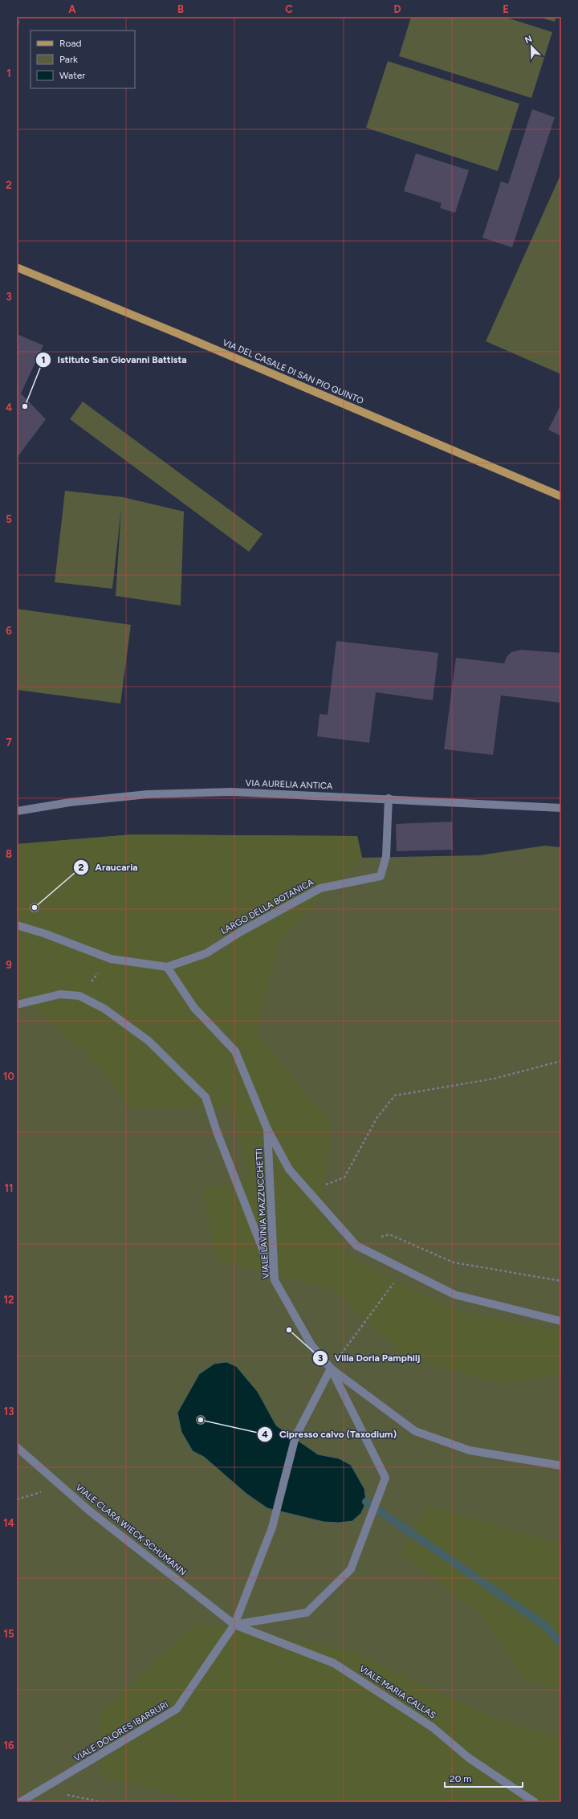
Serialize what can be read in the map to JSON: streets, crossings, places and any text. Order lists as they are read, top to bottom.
{
  "streets": {
    "main road": ["VIA DEL CASALE DI SAN PIO QUINTO"],
    "street": [
      "VIA AURELIA ANTICA",
      "LARGO DELLA BOTANICA",
      "VIALE LAVINIA MAZZUCCHETTI",
      "VIALE CLARA WIECK SCHUMANN",
      "VIALE MARIA CALLAS",
      "VIALE DOLORES IBARRURI"
    ]
  },
  "crossings": [
    ["VIA AURELIA ANTICA", "LARGO DELLA BOTANICA"],
    ["VIALE LAVINIA MAZZUCCHETTI", "VIALE CLARA WIECK SCHUMANN"],
    ["VIALE LAVINIA MAZZUCCHETTI", "VIALE MARIA CALLAS"],
    ["VIALE LAVINIA MAZZUCCHETTI", "VIALE DOLORES IBARRURI"],
    ["VIALE CLARA WIECK SCHUMANN", "VIALE MARIA CALLAS"],
    ["VIALE CLARA WIECK SCHUMANN", "VIALE DOLORES IBARRURI"],
    ["VIALE MARIA CALLAS", "VIALE DOLORES IBARRURI"]
  ],
  "places": [
    "Istituto San Giovanni Battista",
    "Araucaria",
    "Villa Doria Pamphilj",
    "Cipresso calvo (Taxodium)"
  ],
  "legend": ["Road", "Park", "Water"],
  "scale_bar": "20 m",
  "north": "top left",
  "grid": {
    "columns": [
      "A",
      "B",
      "C",
      "D",
      "E"
    ],
    "rows": [
      "1",
      "2",
      "3",
      "4",
      "5",
      "6",
      "7",
      "8",
      "9",
      "10",
      "11",
      "12",
      "13",
      "14",
      "15",
      "16"
    ]
  }
}
